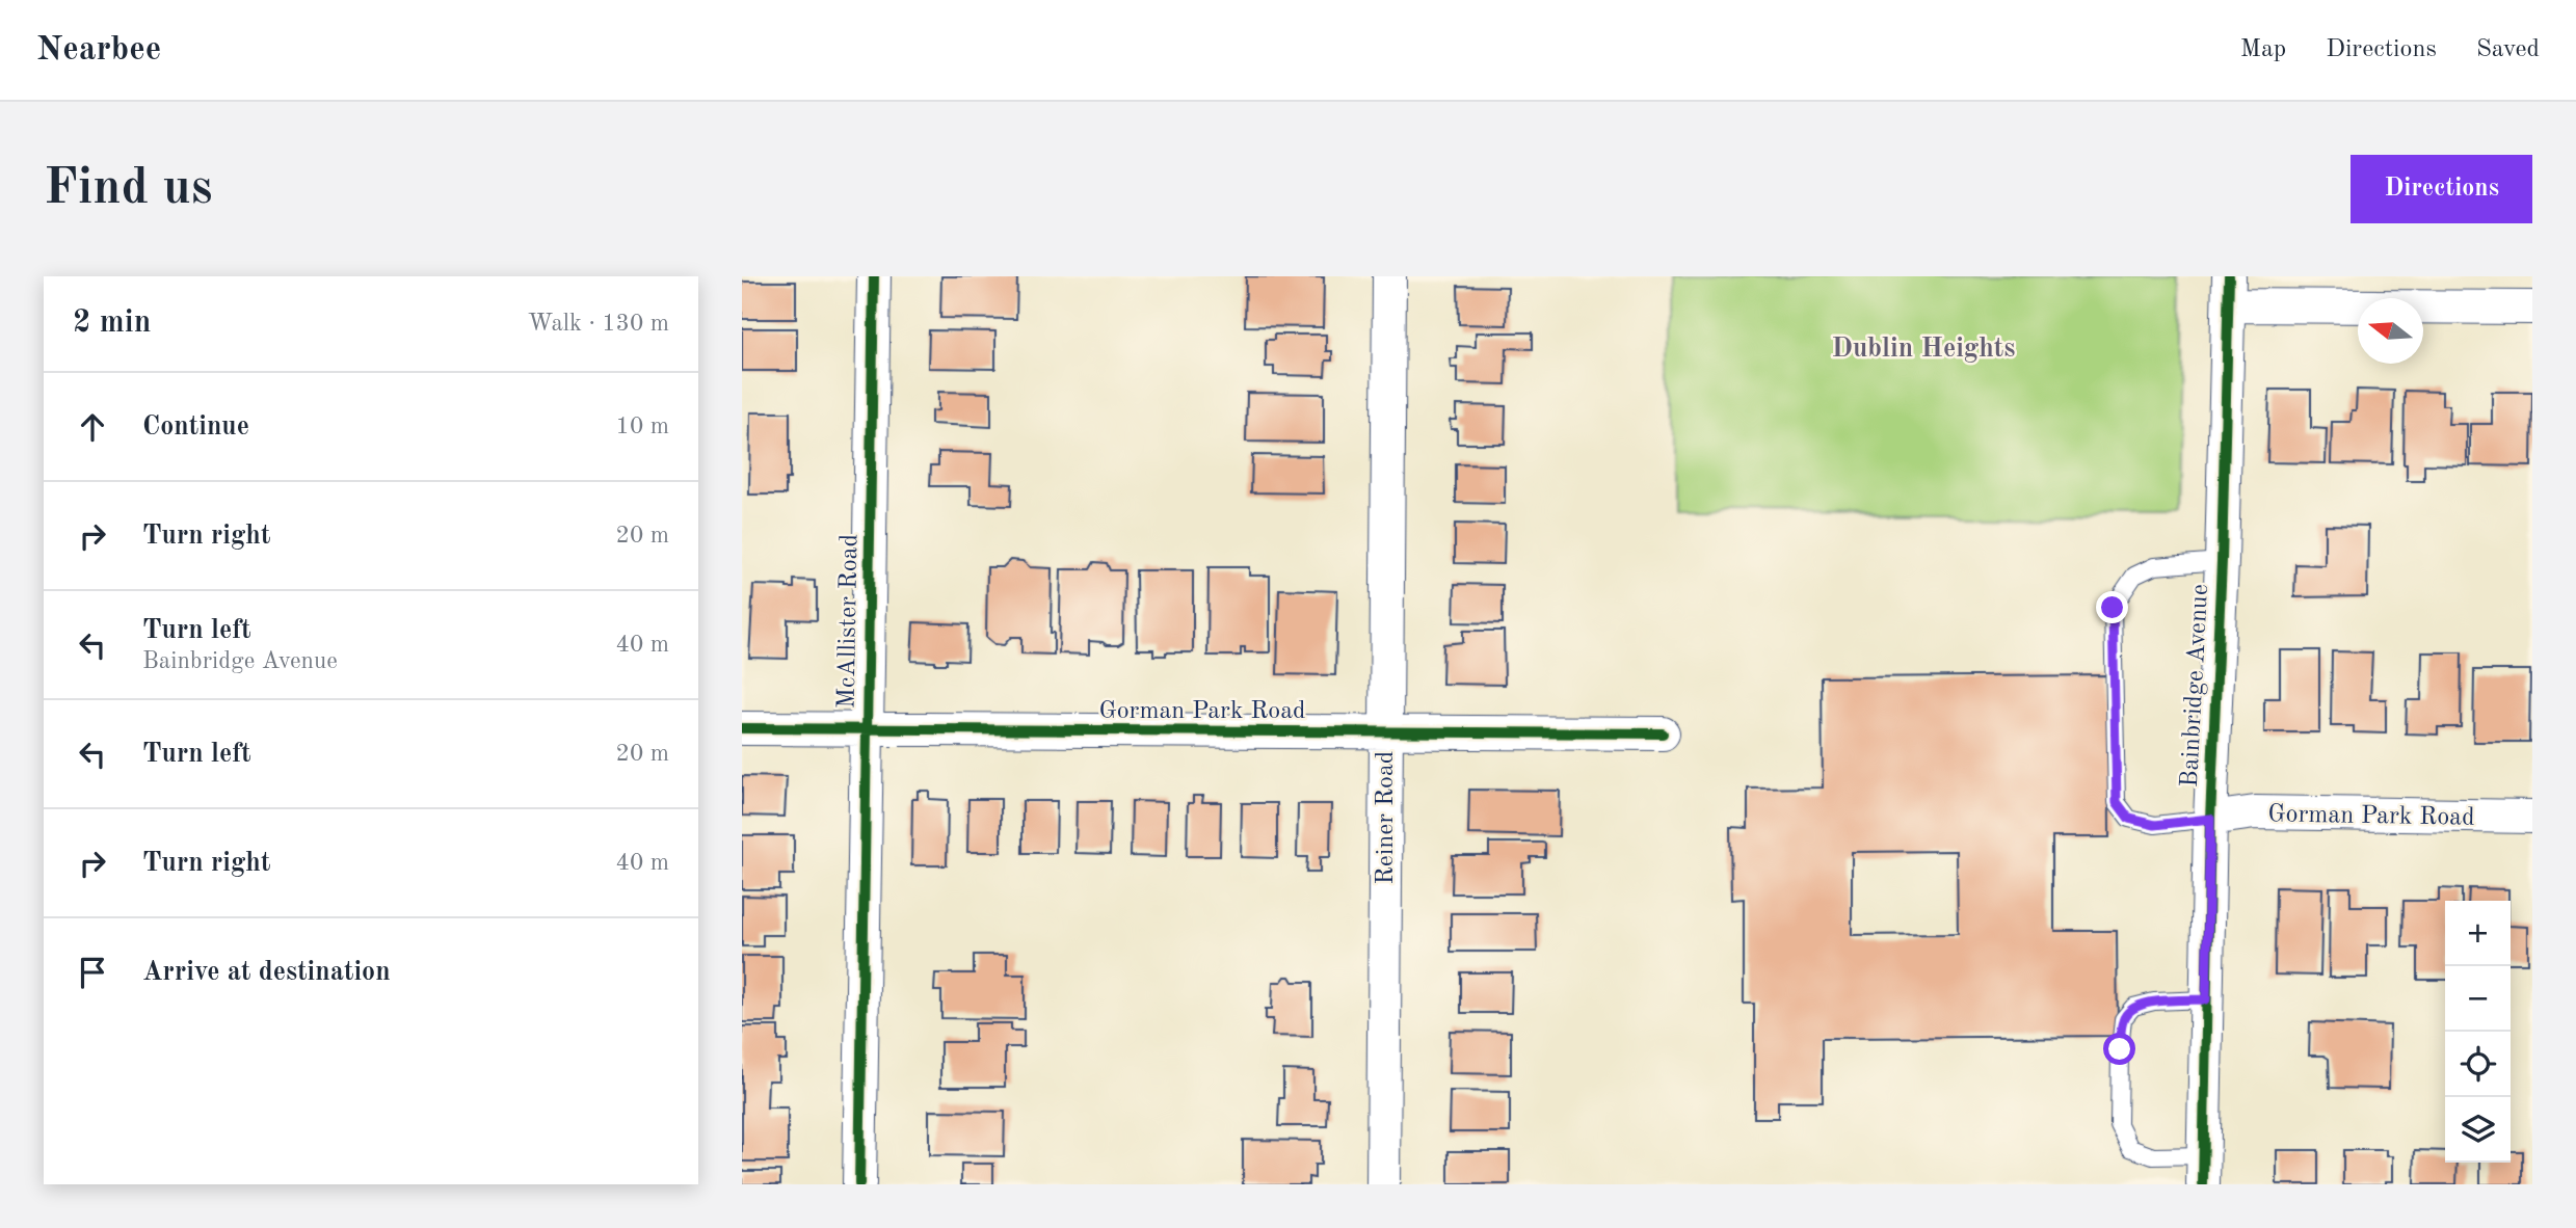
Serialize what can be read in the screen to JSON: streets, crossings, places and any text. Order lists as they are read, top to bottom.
{
  "streets": {
    "street": [
      "McAllister Road",
      "Bainbridge Avenue",
      "Gorman Park Road",
      "Reiner Road"
    ]
  },
  "crossings": [
    ["McAllister Road", "Gorman Park Road"],
    ["Bainbridge Avenue", "Gorman Park Road"],
    ["Gorman Park Road", "Reiner Road"]
  ],
  "districts": ["Dublin Heights"],
  "north": "left",
  "page": {
    "header": "Nearbee",
    "nav": ["Map", "Directions", "Saved"],
    "buttons": "Directions",
    "title": "Find us",
    "heading": ["2 min", "Walk · 130 m"],
    "list": [
      ["Continue", "10 m"],
      ["Turn right", "20 m"],
      ["Turn left", "Bainbridge Avenue", "40 m"],
      ["Turn left", "20 m"],
      ["Turn right", "40 m"],
      "Arrive at destination"
    ],
    "map_buttons": ["+", "−"]
  }
}
